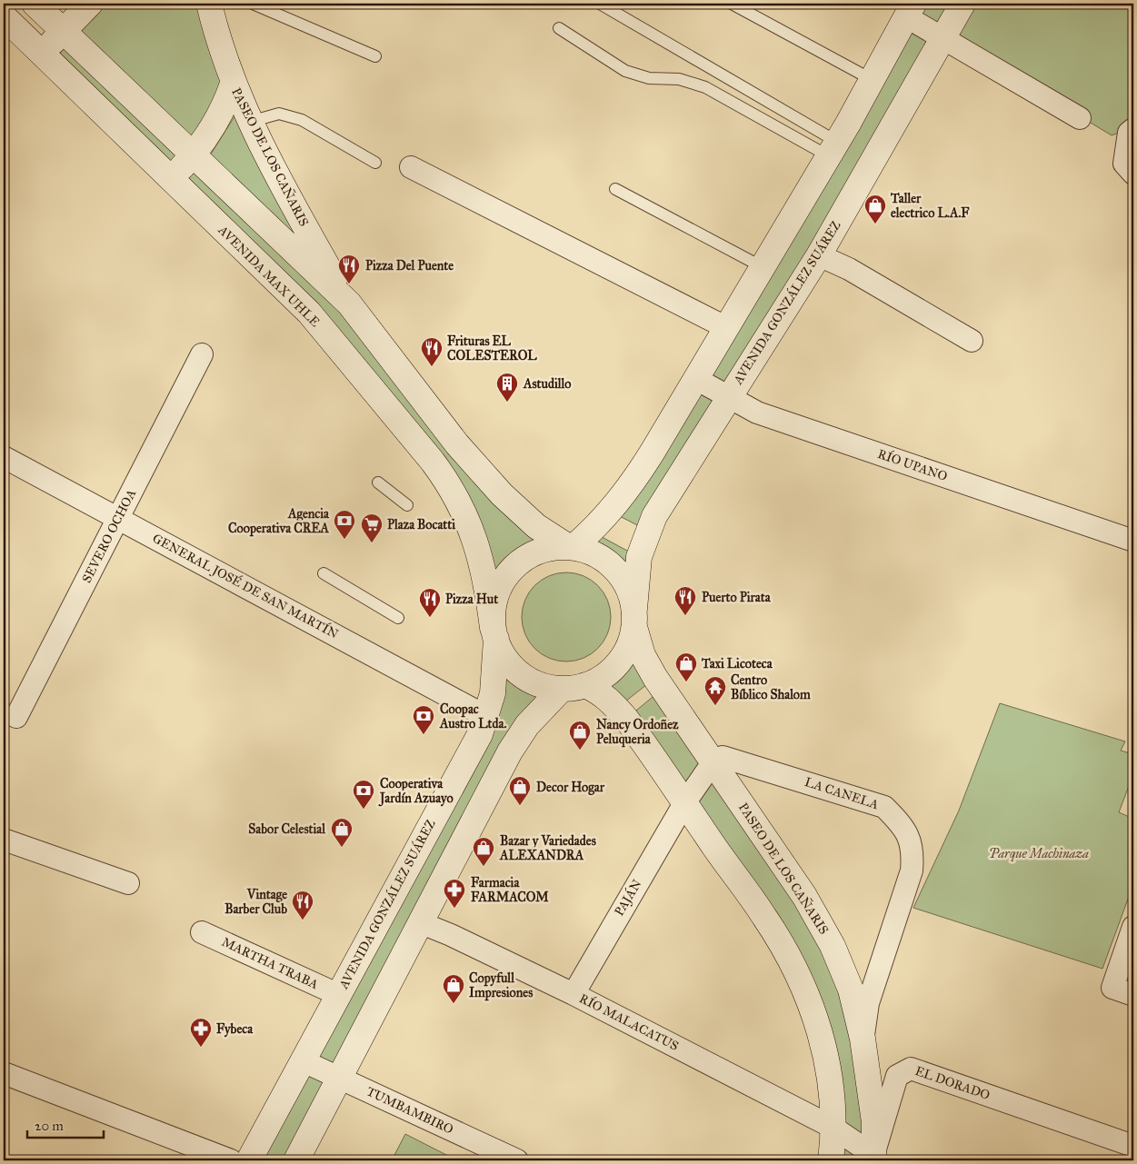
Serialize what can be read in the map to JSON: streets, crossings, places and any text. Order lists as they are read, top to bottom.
{
  "streets": {
    "main road": ["PASEO DE LOS CAÑARIS", "AVENIDA MAX UHLE", "AVENIDA GONZÁLEZ SUÁREZ"],
    "street": [
      "RÍO UPANO",
      "SEVERO OCHOA",
      "GENERAL JOSÉ DE SAN MARTÍN",
      "LA CANELA",
      "PAJÁN",
      "MARTHA TRABA",
      "RÍO MALACATUS",
      "EL DORADO",
      "TUMBAMBIRO"
    ]
  },
  "crossings": [
    ["PASEO DE LOS CAÑARIS", "AVENIDA MAX UHLE"],
    ["PASEO DE LOS CAÑARIS", "AVENIDA GONZÁLEZ SUÁREZ"],
    ["PASEO DE LOS CAÑARIS", "LA CANELA"],
    ["PASEO DE LOS CAÑARIS", "EL DORADO"],
    ["AVENIDA MAX UHLE", "AVENIDA GONZÁLEZ SUÁREZ"],
    ["AVENIDA GONZÁLEZ SUÁREZ", "RÍO UPANO"],
    ["AVENIDA GONZÁLEZ SUÁREZ", "GENERAL JOSÉ DE SAN MARTÍN"],
    ["AVENIDA GONZÁLEZ SUÁREZ", "MARTHA TRABA"],
    ["AVENIDA GONZÁLEZ SUÁREZ", "TUMBAMBIRO"],
    ["SEVERO OCHOA", "GENERAL JOSÉ DE SAN MARTÍN"],
    ["PAJÁN", "RÍO MALACATUS"]
  ],
  "parks": ["Parque Machinaza"],
  "places": {
    "shop": [
      "Taller electrico L.A.F",
      "Taxi Licoteca",
      "Nancy Ordoñez Peluqueria",
      "Decor Hogar",
      "Sabor Celestial",
      "Bazar y Variedades ALEXANDRA",
      "Copyfull Impresiones"
    ],
    "restaurant": [
      "Pizza Del Puente",
      "Frituras EL COLESTEROL",
      "Puerto Pirata",
      "Pizza Hut",
      "Vintage Barber Club"
    ],
    "building": ["Astudillo"],
    "bank": ["Agencia Cooperativa CREA", "Coopac Austro Ltda.", "Cooperativa Jardín Azuayo"],
    "supermarket": ["Plaza Bocatti"],
    "temple": ["Centro Bíblico Shalom"],
    "pharmacy": ["Farmacia FARMACOM", "Fybeca"]
  },
  "scale_bar": "20 m"
}
